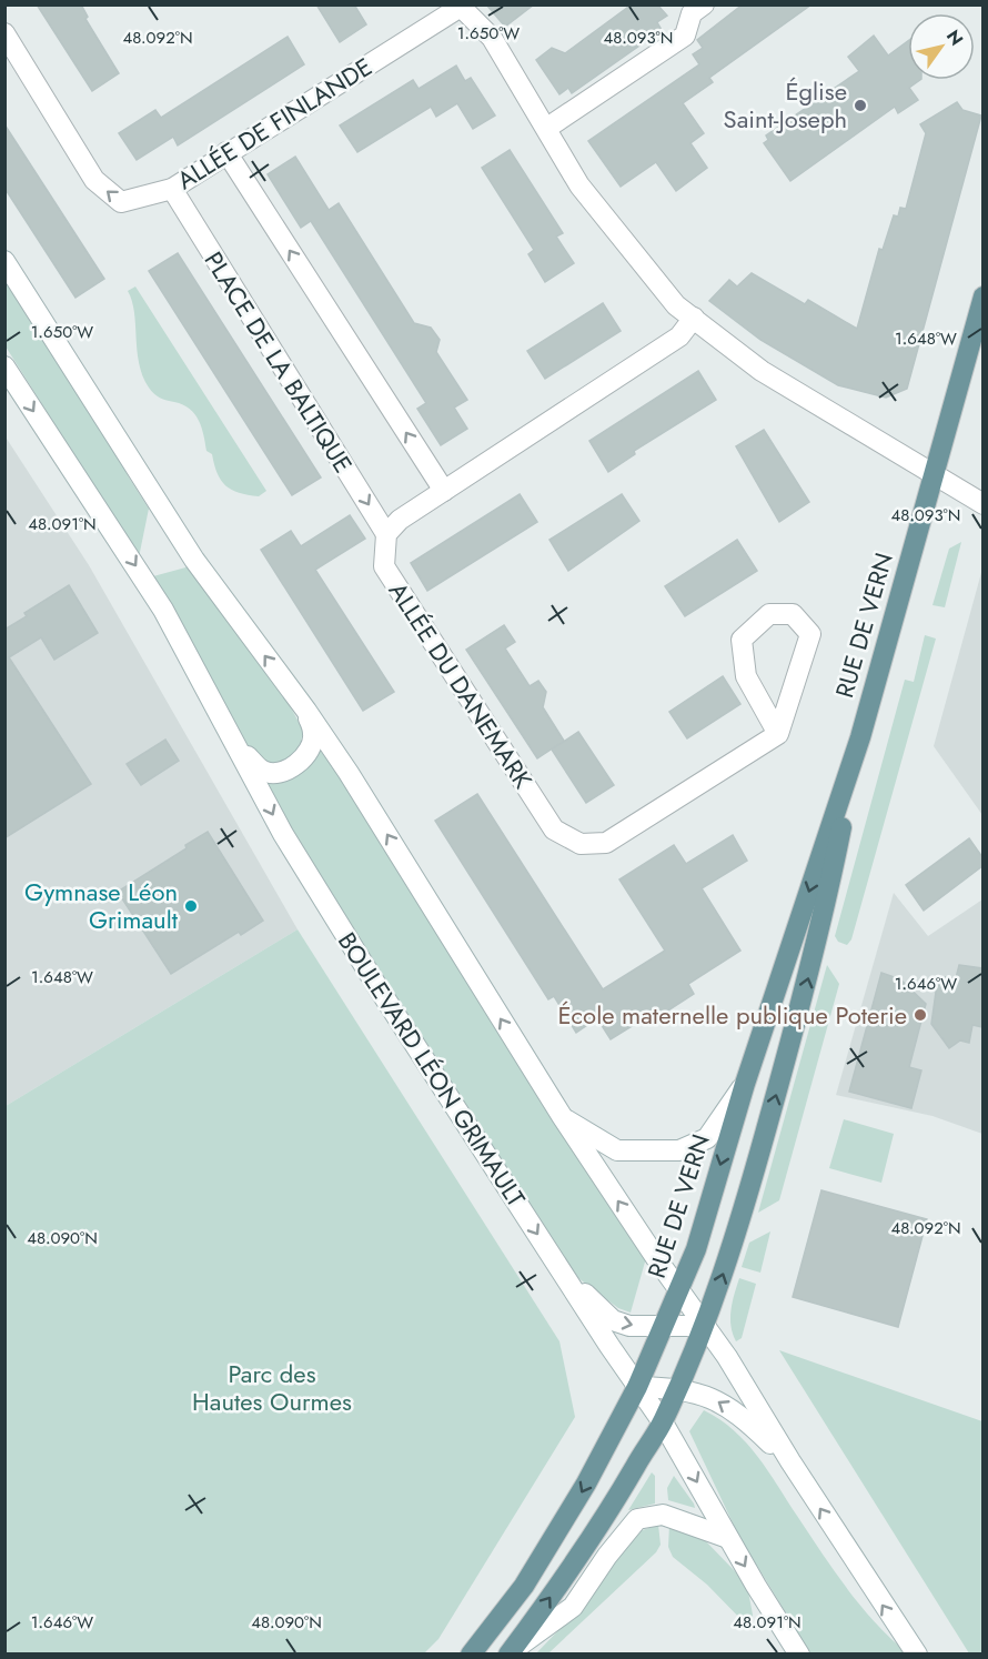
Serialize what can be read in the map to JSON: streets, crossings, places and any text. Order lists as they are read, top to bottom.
{
  "streets": {
    "main road": ["RUE DE VERN"],
    "street": [
      "ALLÉE DE FINLANDE",
      "PLACE DE LA BALTIQUE",
      "ALLÉE DU DANEMARK",
      "BOULEVARD LÉON GRIMAULT"
    ]
  },
  "crossings": [
    ["ALLÉE DE FINLANDE", "PLACE DE LA BALTIQUE"],
    ["PLACE DE LA BALTIQUE", "ALLÉE DU DANEMARK"],
    ["RUE DE VERN", "BOULEVARD LÉON GRIMAULT"]
  ],
  "one_way": ["ALLÉE DE FINLANDE"],
  "parks": ["Parc des Hautes Ourmes"],
  "places": ["Église Saint-Joseph", "Gymnase Léon Grimault", "École maternelle publique Poterie"],
  "north": "top right",
  "coordinates": [
    "1.650°W",
    "48.092°N",
    "48.093°N",
    "1.648°W",
    "48.091°N",
    "1.646°W",
    "48.090°N"
  ]
}
